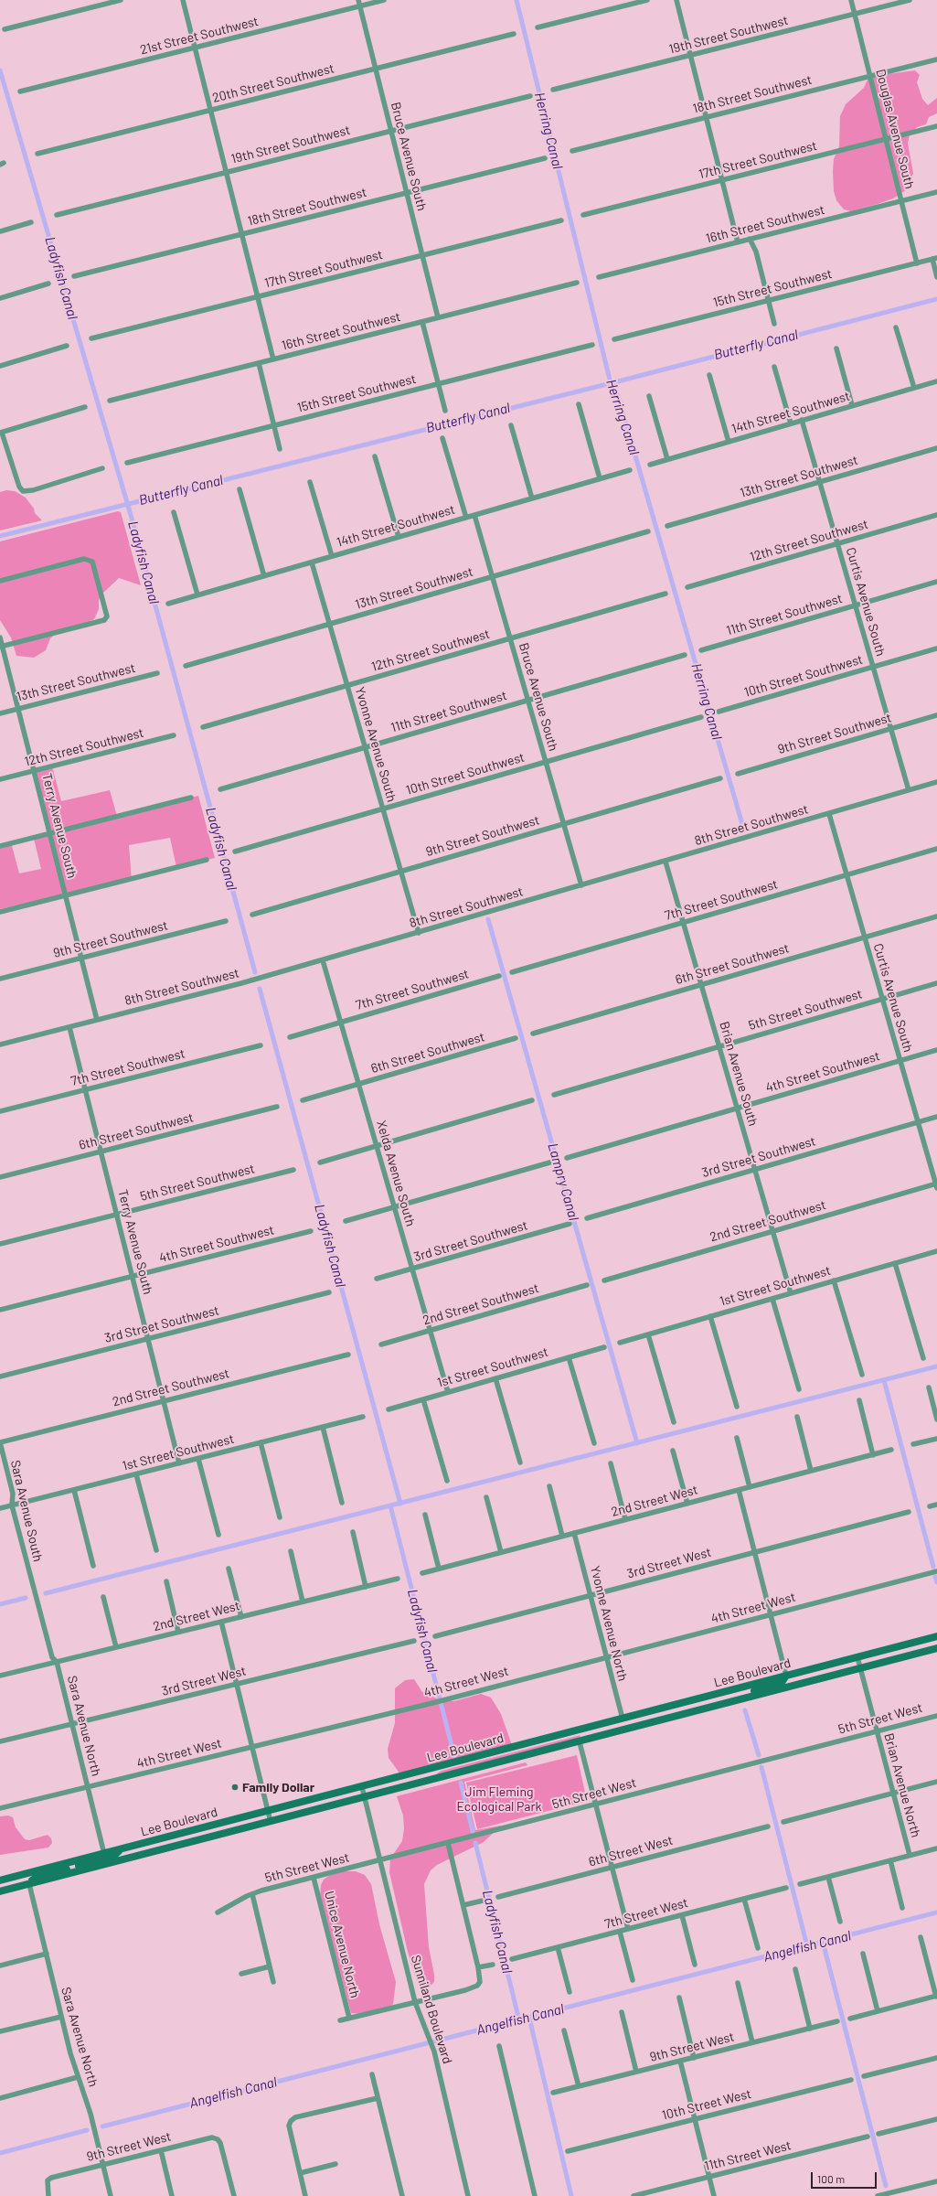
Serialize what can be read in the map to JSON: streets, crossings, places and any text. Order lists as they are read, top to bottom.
{
  "streets": {
    "main road": ["Lee Boulevard"],
    "street": [
      "19th Street Southwest",
      "21st Street Southwest",
      "20th Street Southwest",
      "18th Street Southwest",
      "Douglas Avenue South",
      "Bruce Avenue South",
      "17th Street Southwest",
      "16th Street Southwest",
      "15th Street Southwest",
      "14th Street Southwest",
      "13th Street Southwest",
      "12th Street Southwest",
      "Curtis Avenue South",
      "11th Street Southwest",
      "10th Street Southwest",
      "9th Street Southwest",
      "Yvonne Avenue South",
      "8th Street Southwest",
      "Terry Avenue South",
      "7th Street Southwest",
      "6th Street Southwest",
      "5th Street Southwest",
      "4th Street Southwest",
      "Brian Avenue South",
      "3rd Street Southwest",
      "Xelda Avenue South",
      "2nd Street Southwest",
      "1st Street Southwest",
      "2nd Street West",
      "Sara Avenue South",
      "3rd Street West",
      "4th Street West",
      "Yvonne Avenue North",
      "5th Street West",
      "Sara Avenue North",
      "Brian Avenue North",
      "6th Street West",
      "7th Street West",
      "Unice Avenue North",
      "Sunniland Boulevard",
      "9th Street West",
      "10th Street West",
      "11th Street West"
    ]
  },
  "crossings": [
    ["19th Street Southwest", "Douglas Avenue South"],
    ["19th Street Southwest", "Bruce Avenue South"],
    ["21st Street Southwest", "Bruce Avenue South"],
    ["20th Street Southwest", "Bruce Avenue South"],
    ["18th Street Southwest", "Douglas Avenue South"],
    ["18th Street Southwest", "Bruce Avenue South"],
    ["Douglas Avenue South", "17th Street Southwest"],
    ["Douglas Avenue South", "16th Street Southwest"],
    ["Douglas Avenue South", "15th Street Southwest"],
    ["Bruce Avenue South", "17th Street Southwest"],
    ["Bruce Avenue South", "16th Street Southwest"],
    ["Bruce Avenue South", "14th Street Southwest"],
    ["Bruce Avenue South", "13th Street Southwest"],
    ["Bruce Avenue South", "12th Street Southwest"],
    ["Bruce Avenue South", "11th Street Southwest"],
    ["Bruce Avenue South", "10th Street Southwest"],
    ["Bruce Avenue South", "9th Street Southwest"],
    ["Bruce Avenue South", "8th Street Southwest"],
    ["14th Street Southwest", "Curtis Avenue South"],
    ["14th Street Southwest", "Yvonne Avenue South"],
    ["13th Street Southwest", "Curtis Avenue South"],
    ["13th Street Southwest", "Yvonne Avenue South"],
    ["13th Street Southwest", "Terry Avenue South"],
    ["12th Street Southwest", "Curtis Avenue South"],
    ["12th Street Southwest", "Yvonne Avenue South"],
    ["12th Street Southwest", "Terry Avenue South"],
    ["Curtis Avenue South", "11th Street Southwest"],
    ["Curtis Avenue South", "10th Street Southwest"],
    ["Curtis Avenue South", "9th Street Southwest"],
    ["Curtis Avenue South", "8th Street Southwest"],
    ["Curtis Avenue South", "7th Street Southwest"],
    ["Curtis Avenue South", "6th Street Southwest"],
    ["Curtis Avenue South", "5th Street Southwest"],
    ["Curtis Avenue South", "4th Street Southwest"],
    ["Curtis Avenue South", "3rd Street Southwest"],
    ["Curtis Avenue South", "2nd Street Southwest"],
    ["11th Street Southwest", "Yvonne Avenue South"],
    ["10th Street Southwest", "Yvonne Avenue South"],
    ["9th Street Southwest", "Yvonne Avenue South"],
    ["9th Street Southwest", "Terry Avenue South"],
    ["Yvonne Avenue South", "8th Street Southwest"],
    ["8th Street Southwest", "Terry Avenue South"],
    ["8th Street Southwest", "Brian Avenue South"],
    ["8th Street Southwest", "Xelda Avenue South"],
    ["Terry Avenue South", "7th Street Southwest"],
    ["Terry Avenue South", "6th Street Southwest"],
    ["Terry Avenue South", "5th Street Southwest"],
    ["Terry Avenue South", "4th Street Southwest"],
    ["Terry Avenue South", "3rd Street Southwest"],
    ["Terry Avenue South", "2nd Street Southwest"],
    ["Terry Avenue South", "1st Street Southwest"],
    ["7th Street Southwest", "Brian Avenue South"],
    ["7th Street Southwest", "Xelda Avenue South"],
    ["6th Street Southwest", "Brian Avenue South"],
    ["6th Street Southwest", "Xelda Avenue South"],
    ["5th Street Southwest", "Brian Avenue South"],
    ["4th Street Southwest", "Brian Avenue South"],
    ["Brian Avenue South", "3rd Street Southwest"],
    ["Brian Avenue South", "2nd Street Southwest"],
    ["Brian Avenue South", "1st Street Southwest"],
    ["3rd Street Southwest", "Xelda Avenue South"],
    ["Xelda Avenue South", "2nd Street Southwest"],
    ["Xelda Avenue South", "1st Street Southwest"],
    ["2nd Street Southwest", "Sara Avenue South"],
    ["1st Street Southwest", "Sara Avenue South"],
    ["2nd Street West", "Yvonne Avenue North"],
    ["2nd Street West", "Sara Avenue North"],
    ["Sara Avenue South", "Sara Avenue North"],
    ["3rd Street West", "Yvonne Avenue North"],
    ["3rd Street West", "Sara Avenue North"],
    ["4th Street West", "Yvonne Avenue North"],
    ["4th Street West", "Sara Avenue North"],
    ["Yvonne Avenue North", "Lee Boulevard"],
    ["Lee Boulevard", "Sara Avenue North"],
    ["Lee Boulevard", "Brian Avenue North"],
    ["Lee Boulevard", "Sunniland Boulevard"],
    ["5th Street West", "Brian Avenue North"],
    ["5th Street West", "Unice Avenue North"],
    ["5th Street West", "Sunniland Boulevard"],
    ["Sara Avenue North", "9th Street West"]
  ],
  "water": [
    "Herring Canal",
    "Ladyfish Canal",
    "Butterfly Canal",
    "Lampry Canal",
    "Angelfish Canal"
  ],
  "parks": ["Jim Fleming Ecological Park"],
  "places": ["Family Dollar"],
  "scale_bar": "100 m"
}
